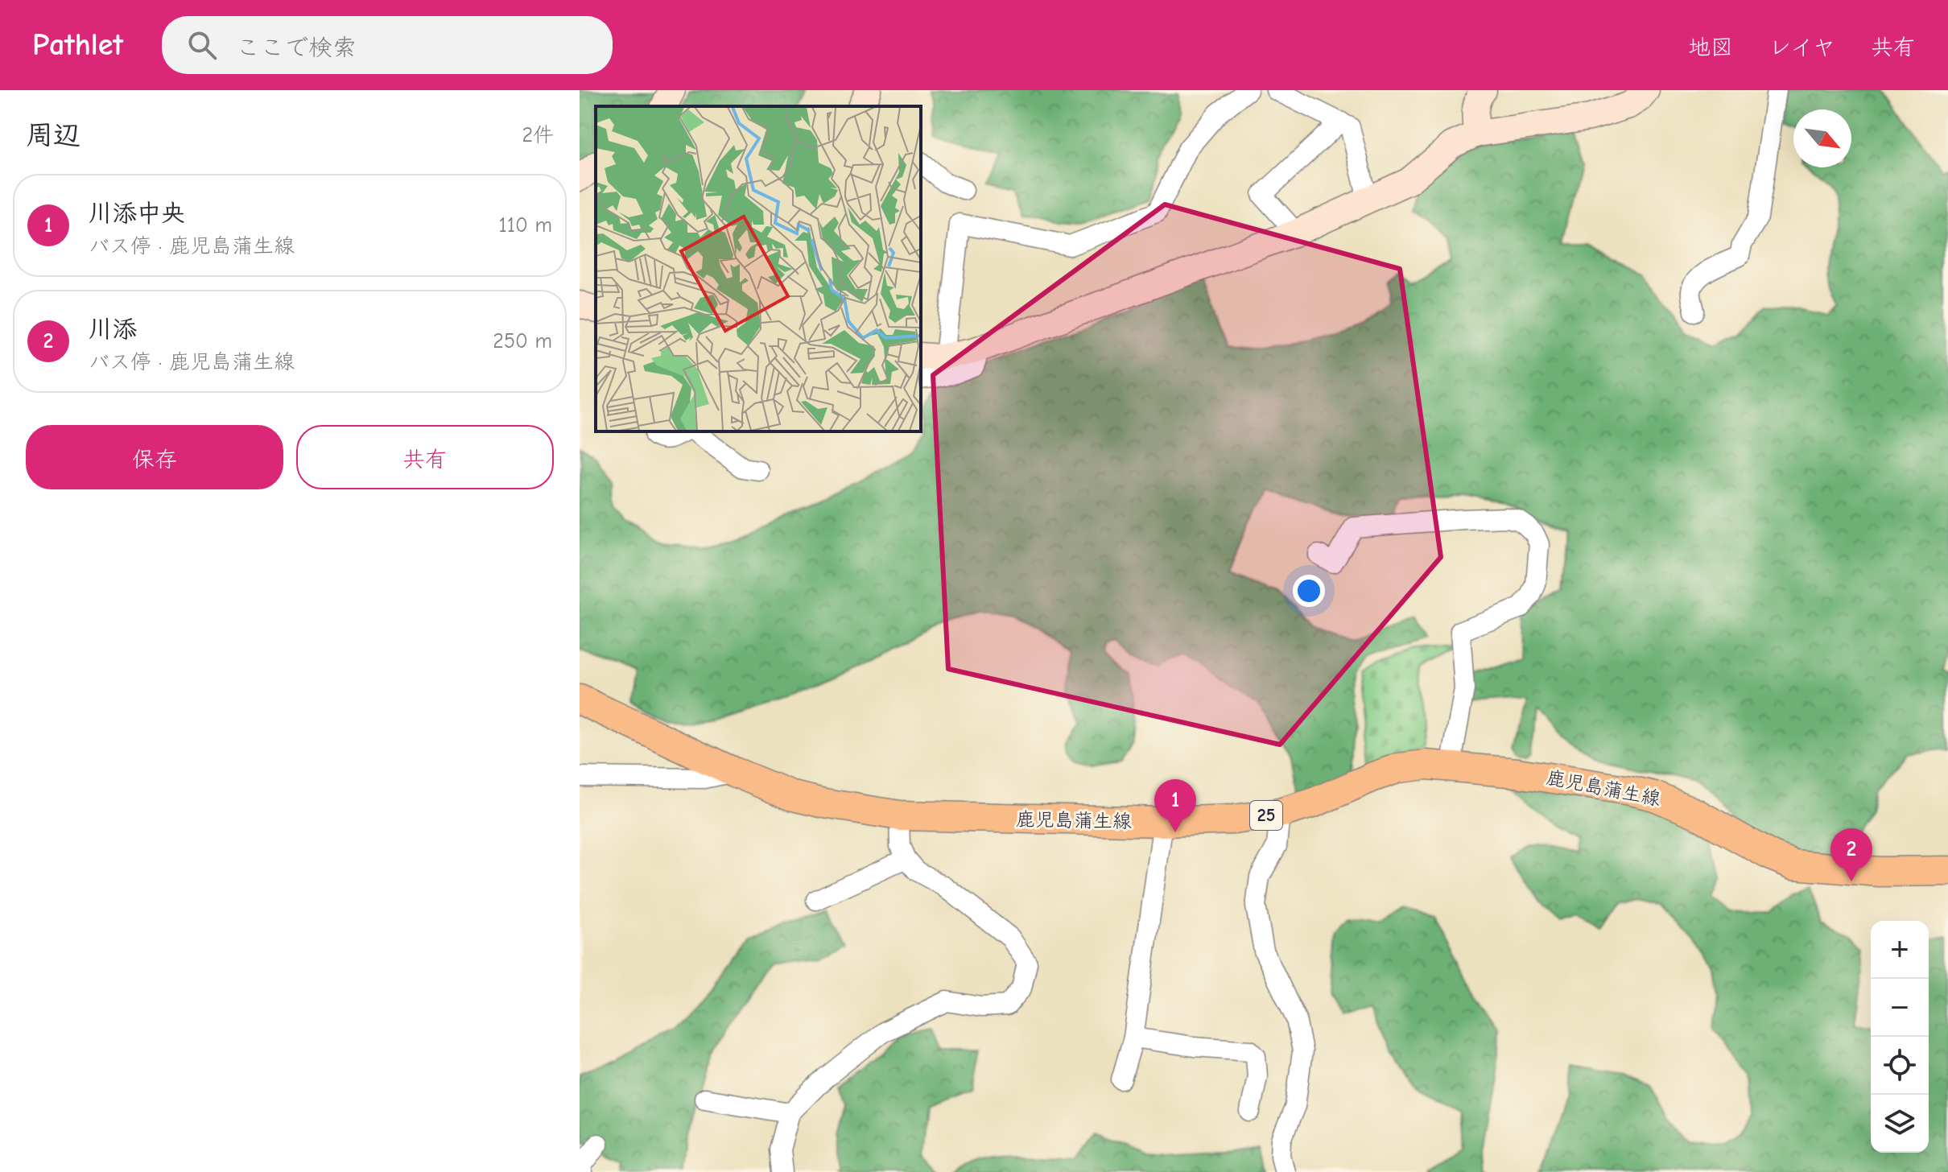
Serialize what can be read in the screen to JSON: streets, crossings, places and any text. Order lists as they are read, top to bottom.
{
  "streets": {
    "main road": ["鹿児島蒲生線", "25"]
  },
  "north": "bottom right",
  "page": {
    "header": "Pathlet",
    "search": "ここで検索",
    "nav": ["地図", "レイヤ", "共有"],
    "heading": ["周辺", "2件"],
    "list": [
      {
        "mark": "1",
        "name": "川添中央",
        "note": "バス停 · 鹿児島蒲生線",
        "value": "110 m"
      },
      {
        "mark": "2",
        "name": "川添",
        "note": "バス停 · 鹿児島蒲生線",
        "value": "250 m"
      }
    ],
    "buttons": ["保存", "共有"],
    "pins": ["1", "2"],
    "map_buttons": ["+", "−"]
  }
}
